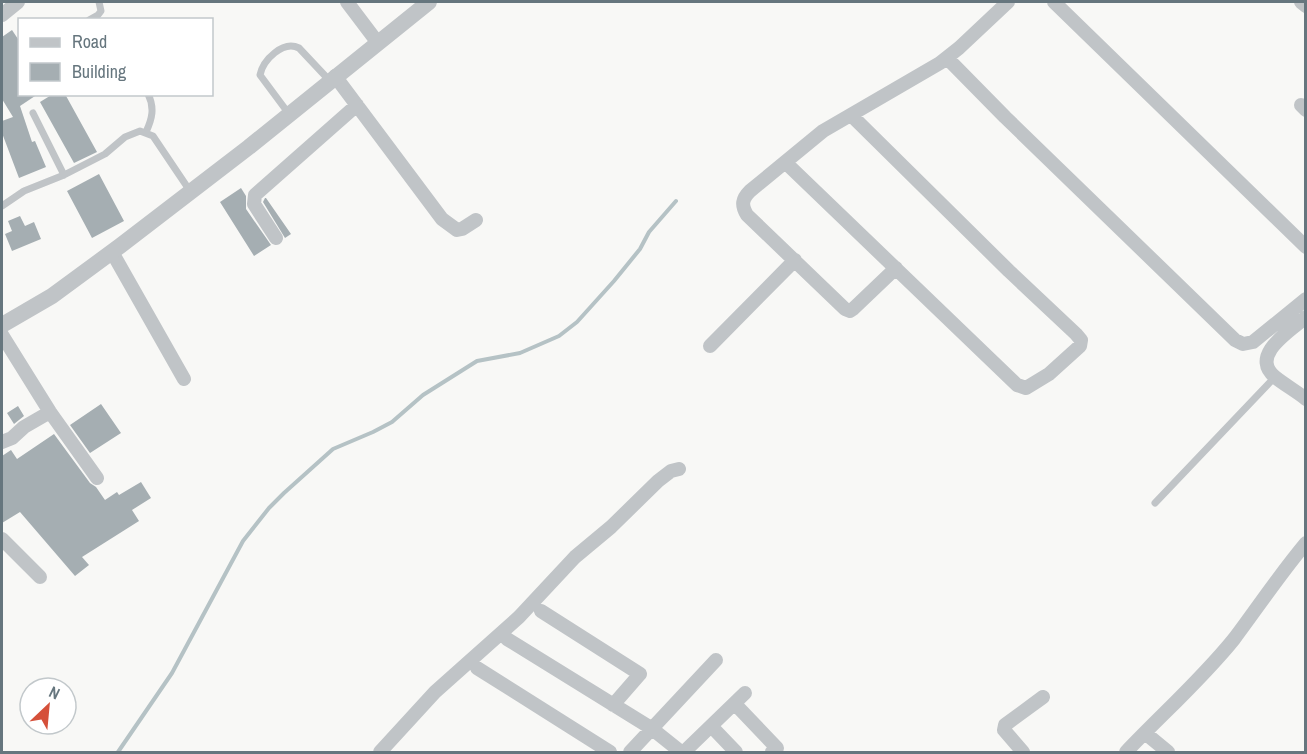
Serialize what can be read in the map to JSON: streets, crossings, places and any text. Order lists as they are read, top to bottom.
{
  "legend": ["Road", "Building"],
  "north": "top right"
}
